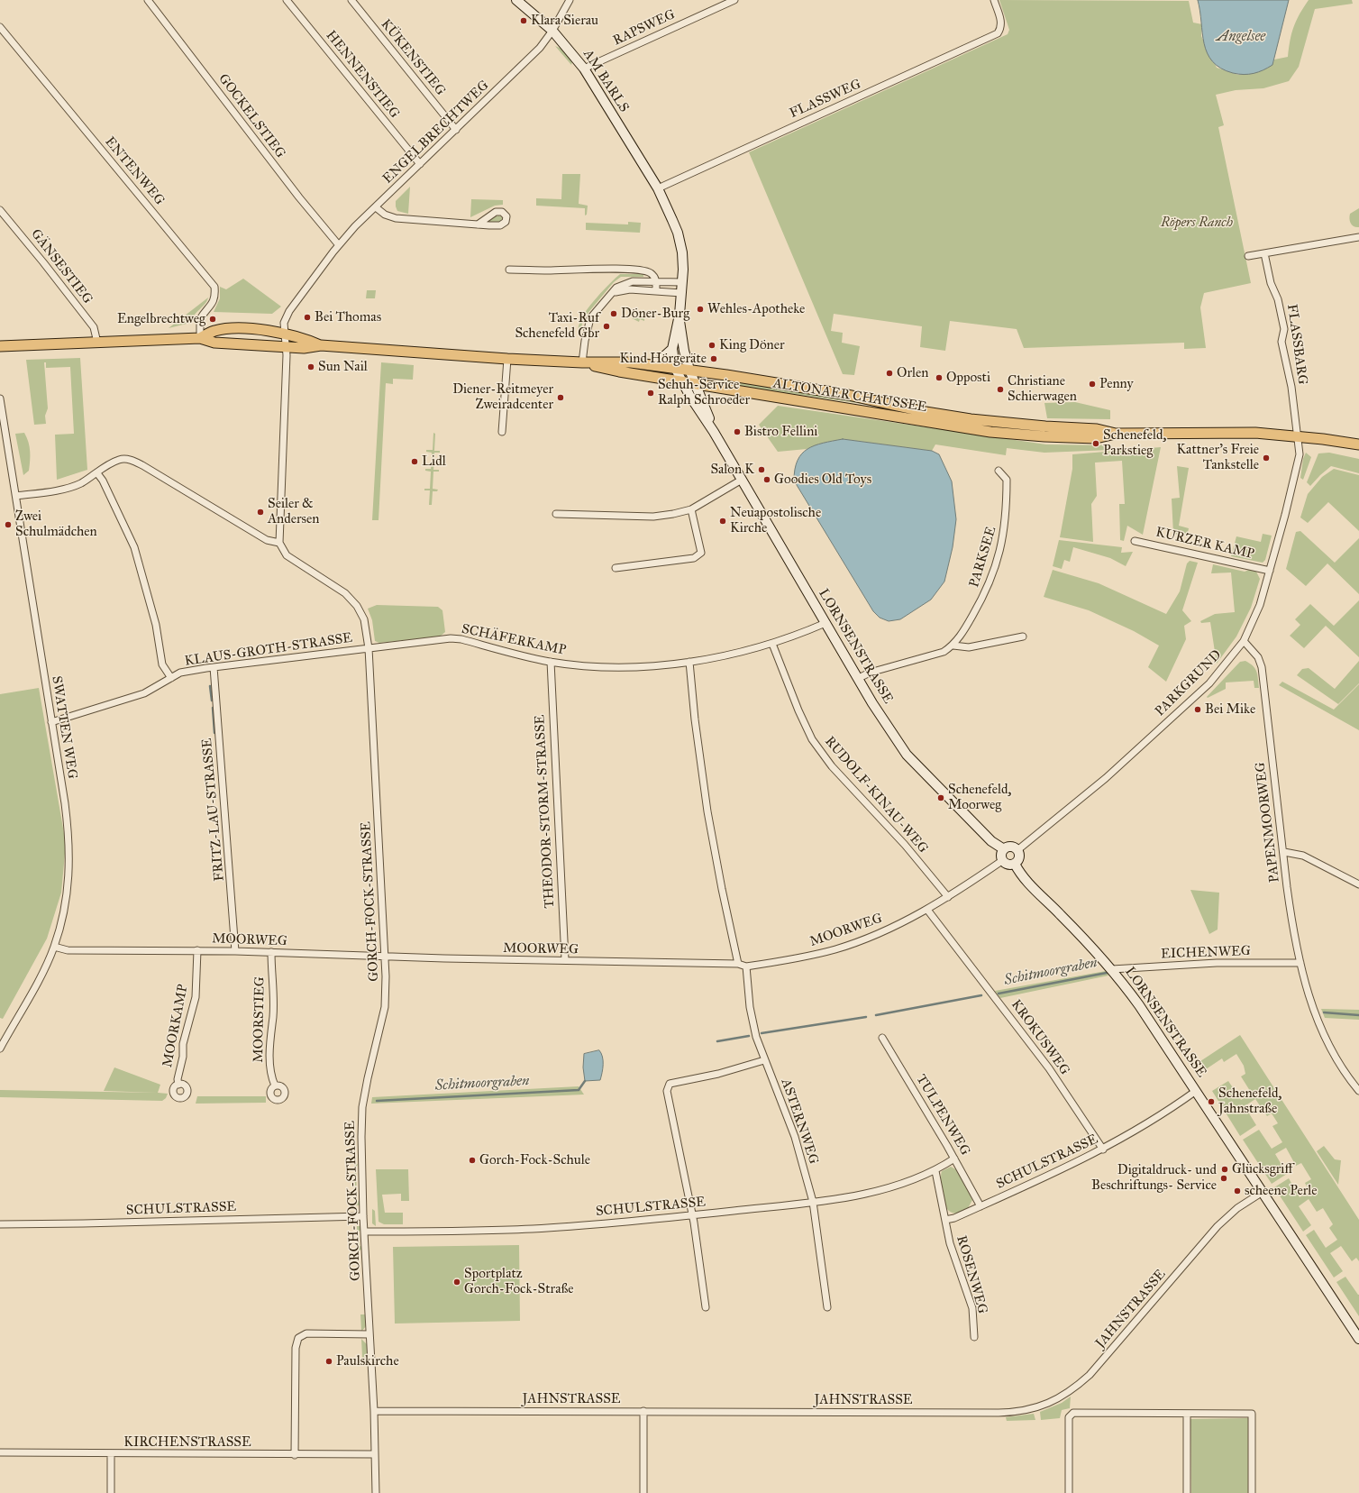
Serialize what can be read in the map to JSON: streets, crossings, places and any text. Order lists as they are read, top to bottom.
{
  "streets": {
    "main road": ["ALTONAER CHAUSSEE"],
    "street": [
      "RAPSWEG",
      "KÜKENSTIEG",
      "HENNENSTIEG",
      "AM BARLS",
      "FLASSWEG",
      "GOCKELSTIEG",
      "ENGELBRECHTWEG",
      "ENTENWEG",
      "GÄNSESTIEG",
      "FLASSBARG",
      "KURZER KAMP",
      "PARKSEE",
      "SCHÄFERKAMP",
      "LORNSENSTRASSE",
      "KLAUS-GROTH-STRASSE",
      "PARKGRUND",
      "SWATTEN WEG",
      "RUDOLF-KINAU-WEG",
      "FRITZ-LAU-STRASSE",
      "THEODOR-STORM-STRASSE",
      "PAPENMOORWEG",
      "GORCH-FOCK-STRASSE",
      "MOORWEG",
      "EICHENWEG",
      "MOORSTIEG",
      "MOORKAMP",
      "KROKUSWEG",
      "TULPENWEG",
      "ASTERNWEG",
      "SCHULSTRASSE",
      "ROSENWEG",
      "JAHNSTRASSE",
      "KIRCHENSTRASSE"
    ]
  },
  "crossings": [
    ["RAPSWEG", "AM BARLS"],
    ["KÜKENSTIEG", "ENGELBRECHTWEG"],
    ["HENNENSTIEG", "ENGELBRECHTWEG"],
    ["AM BARLS", "FLASSWEG"],
    ["AM BARLS", "ENGELBRECHTWEG"],
    ["AM BARLS", "LORNSENSTRASSE"],
    ["GOCKELSTIEG", "ENGELBRECHTWEG"],
    ["ENGELBRECHTWEG", "ALTONAER CHAUSSEE"],
    ["ENTENWEG", "ALTONAER CHAUSSEE"],
    ["FLASSBARG", "ALTONAER CHAUSSEE"],
    ["FLASSBARG", "PARKGRUND"],
    ["ALTONAER CHAUSSEE", "LORNSENSTRASSE"],
    ["ALTONAER CHAUSSEE", "PARKGRUND"],
    ["KURZER KAMP", "PARKGRUND"],
    ["PARKSEE", "LORNSENSTRASSE"],
    ["SCHÄFERKAMP", "LORNSENSTRASSE"],
    ["SCHÄFERKAMP", "KLAUS-GROTH-STRASSE"],
    ["SCHÄFERKAMP", "RUDOLF-KINAU-WEG"],
    ["SCHÄFERKAMP", "THEODOR-STORM-STRASSE"],
    ["SCHÄFERKAMP", "GORCH-FOCK-STRASSE"],
    ["LORNSENSTRASSE", "PARKGRUND"],
    ["LORNSENSTRASSE", "MOORWEG"],
    ["LORNSENSTRASSE", "EICHENWEG"],
    ["LORNSENSTRASSE", "SCHULSTRASSE"],
    ["LORNSENSTRASSE", "JAHNSTRASSE"],
    ["KLAUS-GROTH-STRASSE", "SWATTEN WEG"],
    ["KLAUS-GROTH-STRASSE", "FRITZ-LAU-STRASSE"],
    ["KLAUS-GROTH-STRASSE", "GORCH-FOCK-STRASSE"],
    ["PARKGRUND", "PAPENMOORWEG"],
    ["PARKGRUND", "MOORWEG"],
    ["SWATTEN WEG", "MOORWEG"],
    ["RUDOLF-KINAU-WEG", "MOORWEG"],
    ["FRITZ-LAU-STRASSE", "MOORWEG"],
    ["THEODOR-STORM-STRASSE", "MOORWEG"],
    ["PAPENMOORWEG", "EICHENWEG"],
    ["GORCH-FOCK-STRASSE", "MOORWEG"],
    ["GORCH-FOCK-STRASSE", "SCHULSTRASSE"],
    ["GORCH-FOCK-STRASSE", "JAHNSTRASSE"],
    ["GORCH-FOCK-STRASSE", "KIRCHENSTRASSE"],
    ["MOORWEG", "MOORSTIEG"],
    ["MOORWEG", "MOORKAMP"],
    ["MOORWEG", "KROKUSWEG"],
    ["MOORWEG", "ASTERNWEG"],
    ["KROKUSWEG", "SCHULSTRASSE"],
    ["TULPENWEG", "SCHULSTRASSE"],
    ["ASTERNWEG", "SCHULSTRASSE"],
    ["SCHULSTRASSE", "ROSENWEG"]
  ],
  "water": ["Angelsee", "Schitmoorgraben"],
  "parks": ["Röpers Ranch"],
  "places": [
    "Klara Sierau",
    "Wehles-Apotheke",
    "Döner-Burg",
    "Bei Thomas",
    "Engelbrechtweg",
    "Taxi-Ruf Schenefeld Gbr",
    "King Döner",
    "Kind Hörgeräte",
    "Sun Nail",
    "Orlen",
    "Opposti",
    "Penny",
    "Christiane Schierwagen",
    "Schuh-Service Ralph Schroeder",
    "Diener-Reitmeyer Zweiradcenter",
    "Bistro Fellini",
    "Schenefeld, Parkstieg",
    "Kattner's Freie Tankstelle",
    "Lidl",
    "Salon K",
    "Goodies Old Toys",
    "Seiler & Andersen",
    "Neuapostolische Kirche",
    "Zwei Schulmädchen",
    "Bei Mike",
    "Schenefeld, Moorweg",
    "Schenefeld, Jahnstraße",
    "Gorch-Fock-Schule",
    "Glücksgriff",
    "Digitaldruck- und Beschriftungs- Service",
    "scheene Perle",
    "Sportplatz Gorch-Fock-Straße",
    "Paulskirche"
  ]
}
